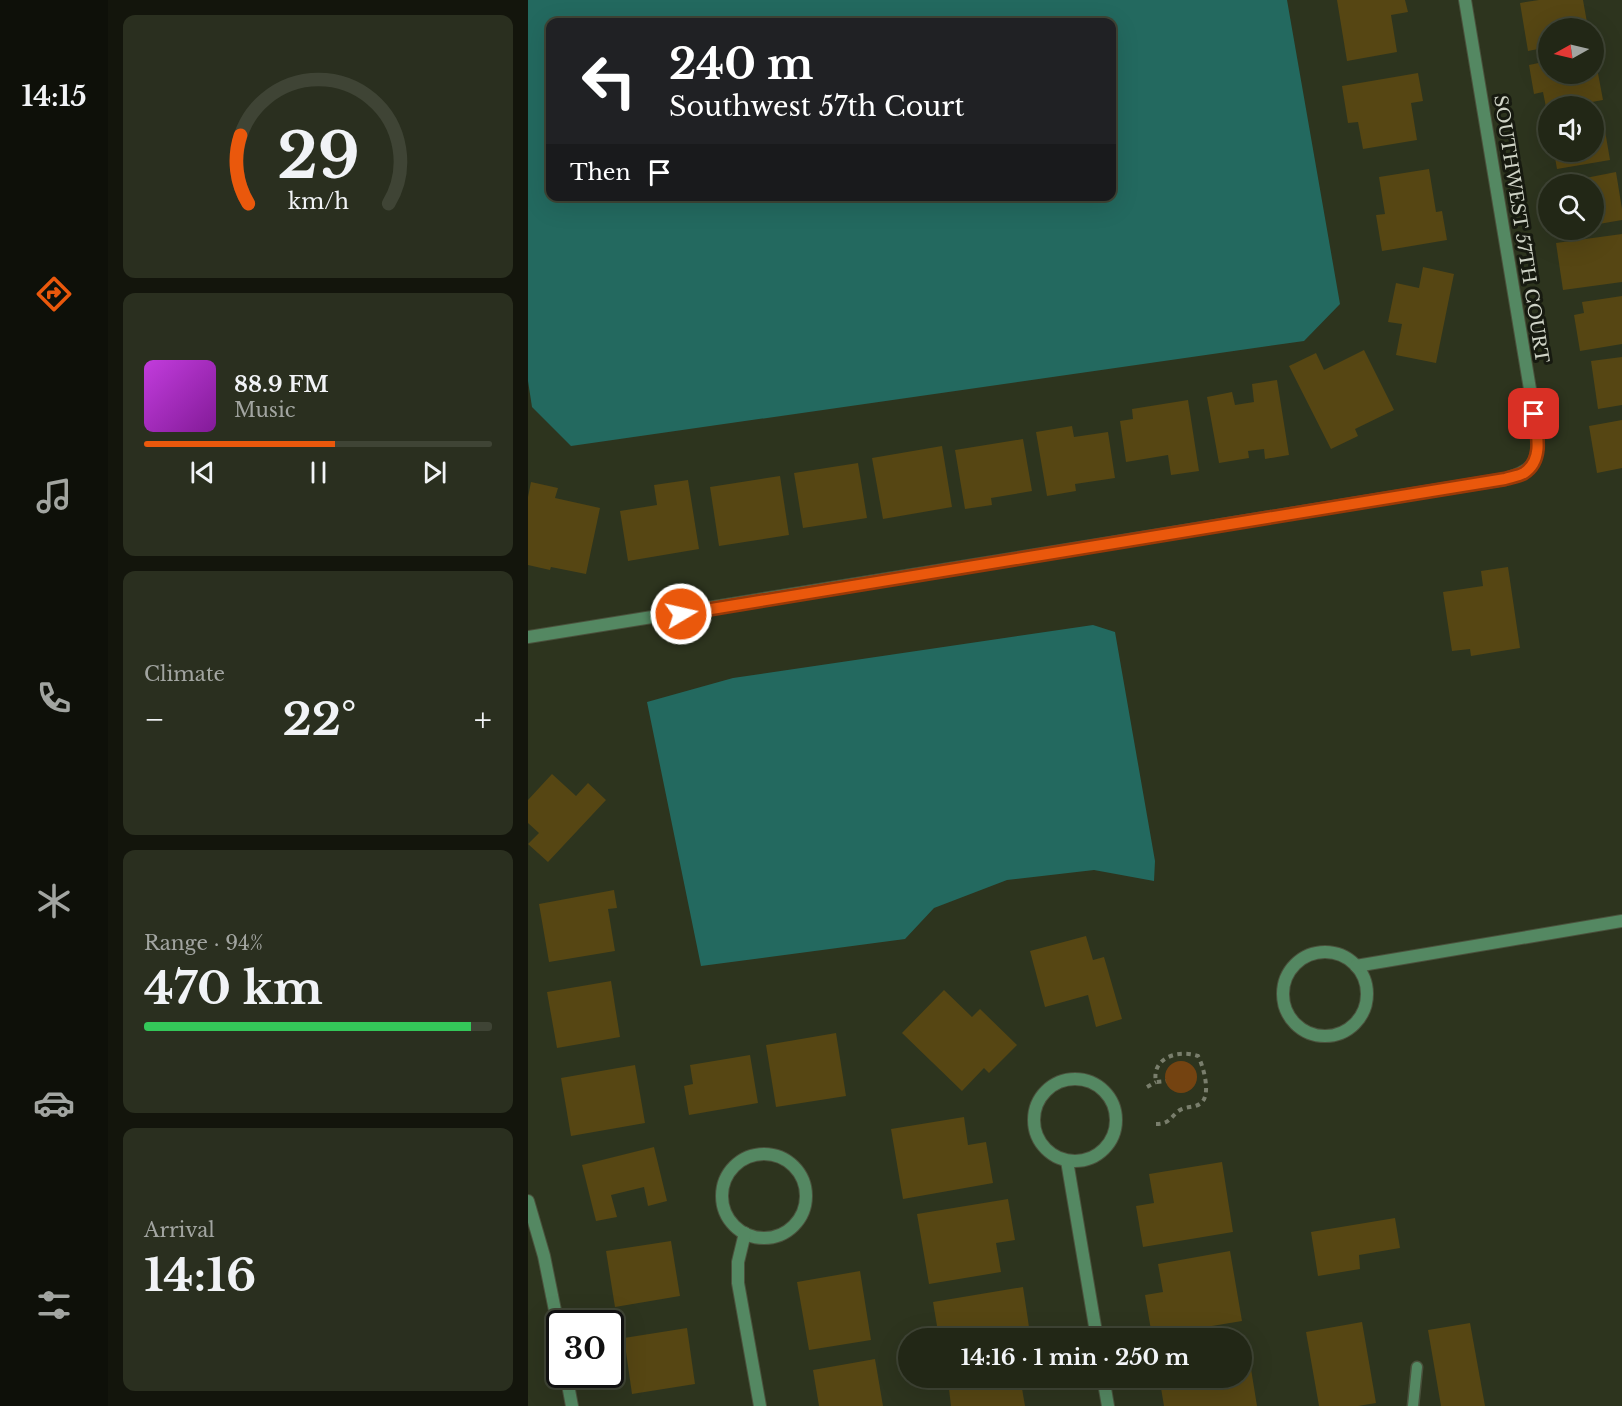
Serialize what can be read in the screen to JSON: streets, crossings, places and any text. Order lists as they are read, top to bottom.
{
  "streets": {
    "street": ["SOUTHWEST 57TH COURT"]
  },
  "north": "left",
  "page": {
    "tabs": "14:15",
    "turn": ["240 m", "Southwest 57th Court"],
    "then": "Then",
    "song": ["88.9 FM", "Music"],
    "tile": [
      "Climate",
      ["Range · 94%", "470 km"],
      ["Arrival", "14:16"]
    ],
    "heat": ["−", "22°", "+"],
    "limit": "30",
    "trip": "14:16 · 1 min · 250 m",
    "gauge": ["29", "km/h"]
  }
}
